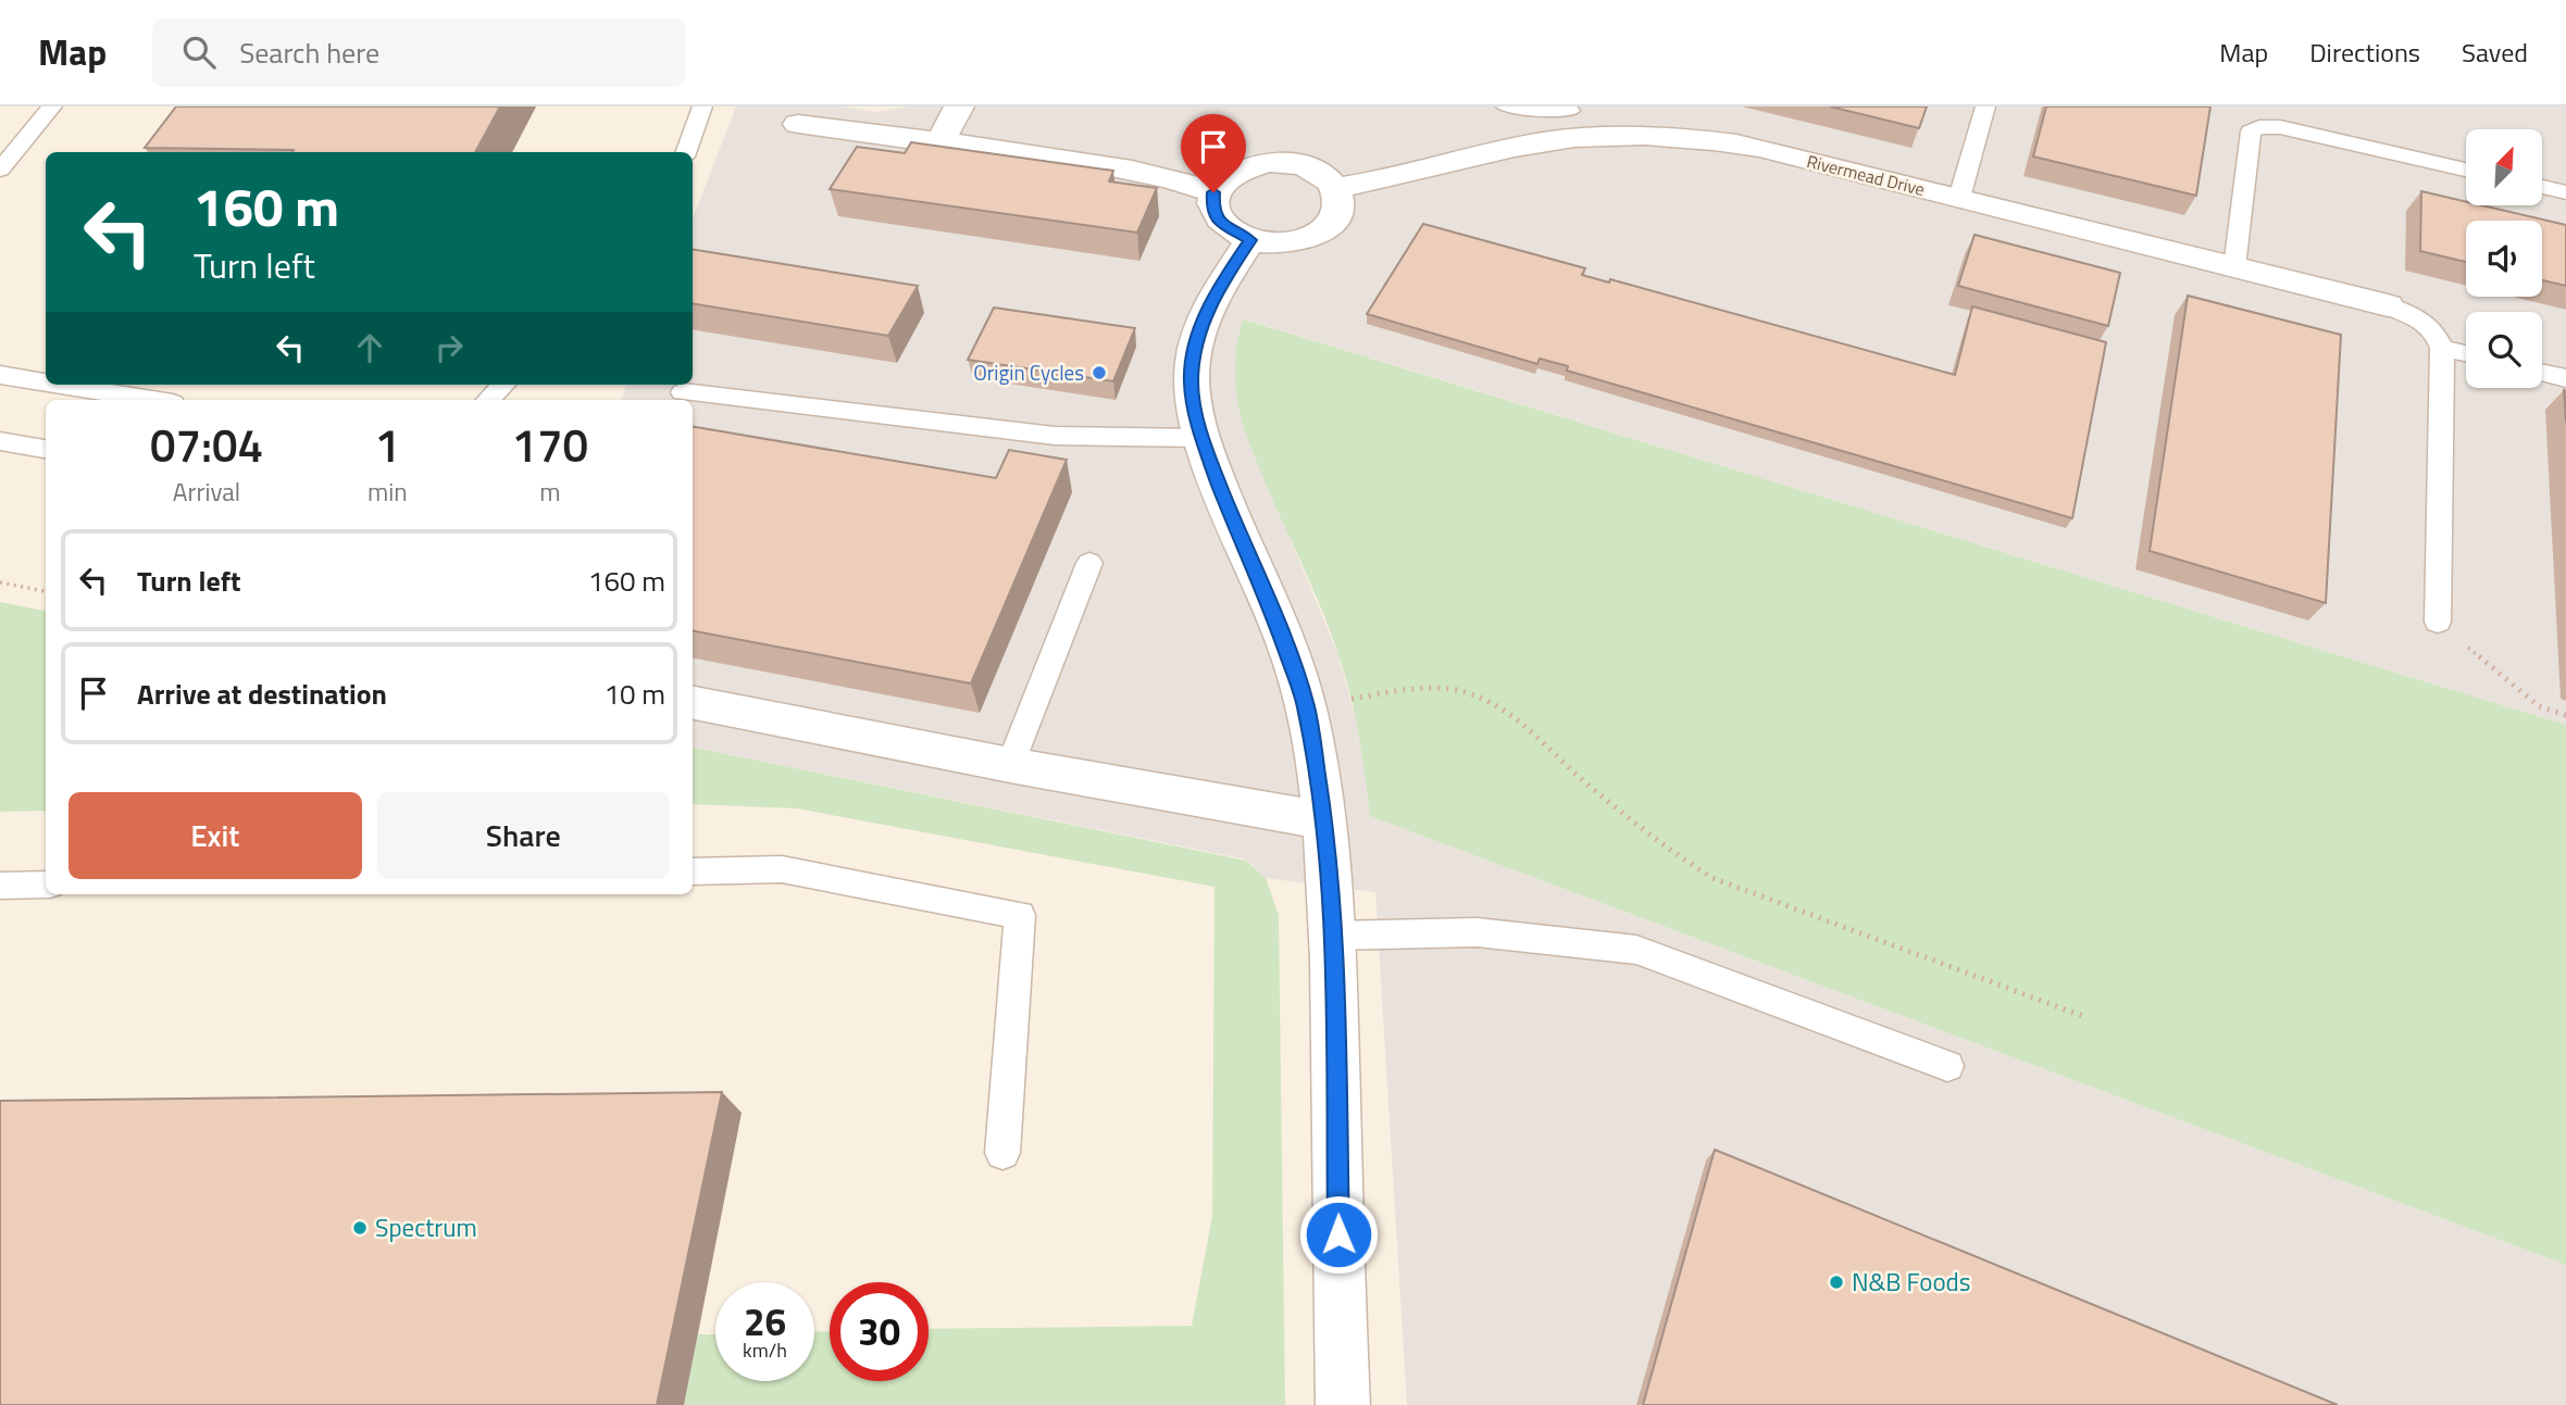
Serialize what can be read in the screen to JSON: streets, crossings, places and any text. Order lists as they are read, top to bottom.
{
  "streets": {
    "street": ["Rivermead Drive"]
  },
  "places": ["Origin Cycles", "Spectrum", "N&B Foods"],
  "north": "top right",
  "page": {
    "header": "Map",
    "search": "Search here",
    "nav": ["Map", "Directions", "Saved"],
    "turn": ["160 m", "Turn left"],
    "eta": [
      "07:04",
      "Arrival",
      "1",
      "min",
      "170",
      "m"
    ],
    "list": [
      {
        "name": "Turn left",
        "value": "160 m"
      },
      {
        "name": "Arrive at destination",
        "value": "10 m"
      }
    ],
    "buttons": ["Exit", "Share"],
    "speed": "26 km/h",
    "limit": "30"
  }
}
